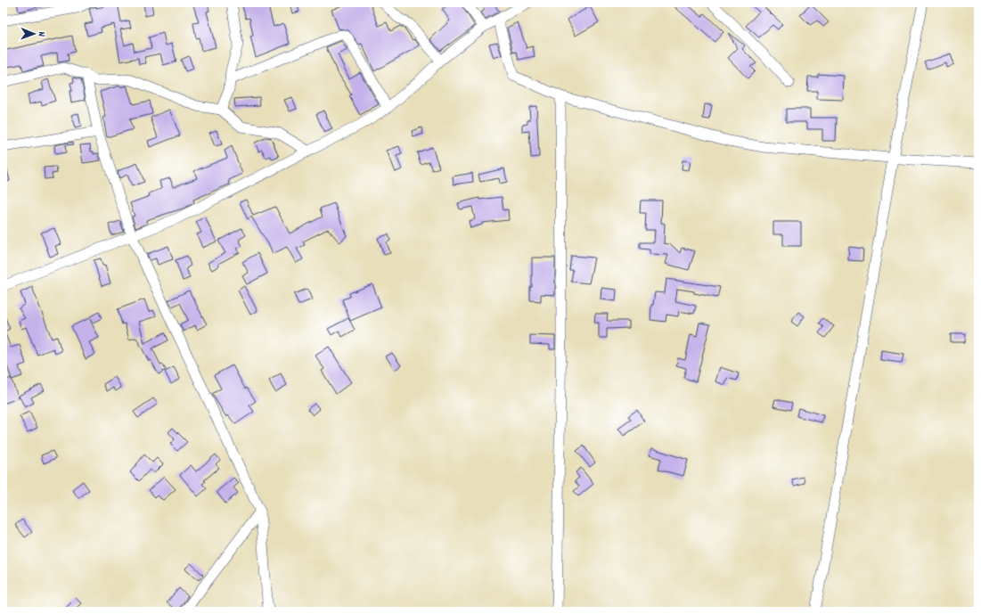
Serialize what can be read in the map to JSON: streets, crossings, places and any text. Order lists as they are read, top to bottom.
{
  "north": "right"
}
